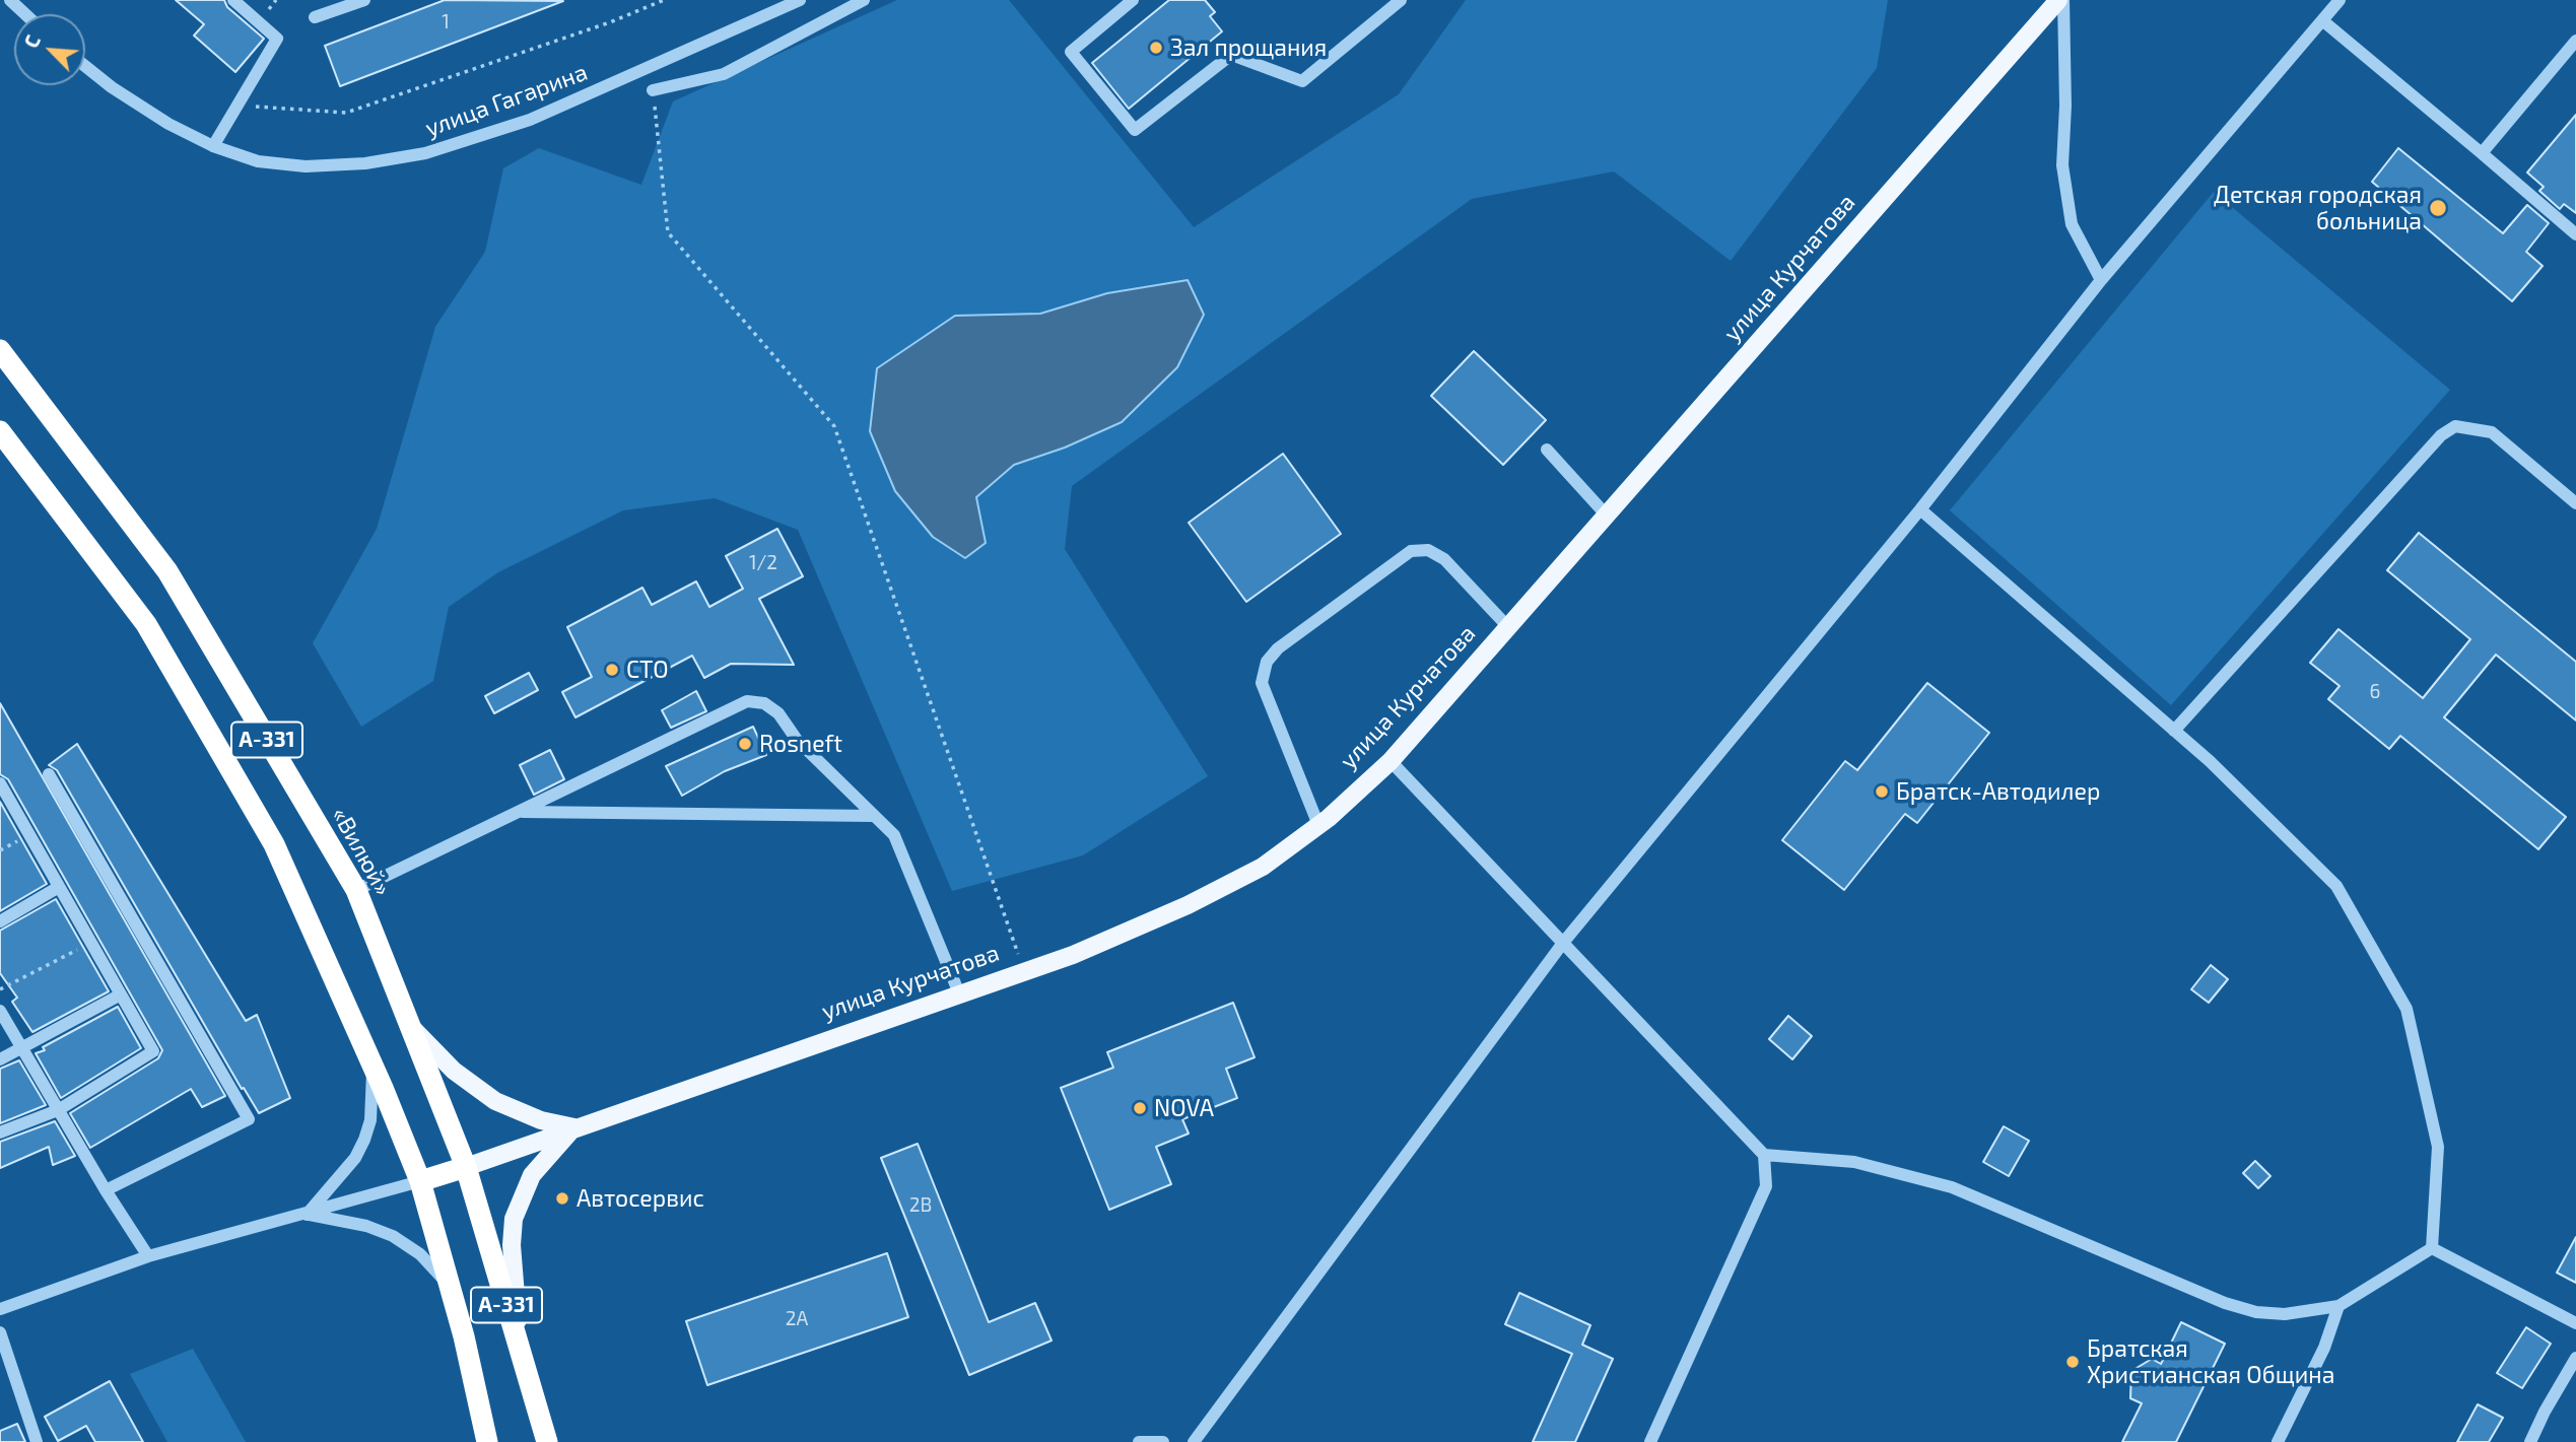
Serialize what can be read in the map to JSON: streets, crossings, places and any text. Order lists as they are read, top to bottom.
{
  "streets": {
    "highway": ["улица Курчатова", "А-331", "«Вилюй»"],
    "street": ["улица Гагарина"]
  },
  "crossings": [
    ["улица Курчатова", "А-331"],
    ["улица Курчатова", "«Вилюй»"]
  ],
  "places": [
    "Зал прощания",
    "Детская городская больница",
    "СТО",
    "Rosneft",
    "Братск-Автодилер",
    "NOVA",
    "Автосервис",
    "Братская Христианская Община"
  ],
  "house_numbers": [
    "1",
    "1/2",
    "6",
    "2В",
    "2А"
  ],
  "north": "top left"
}
